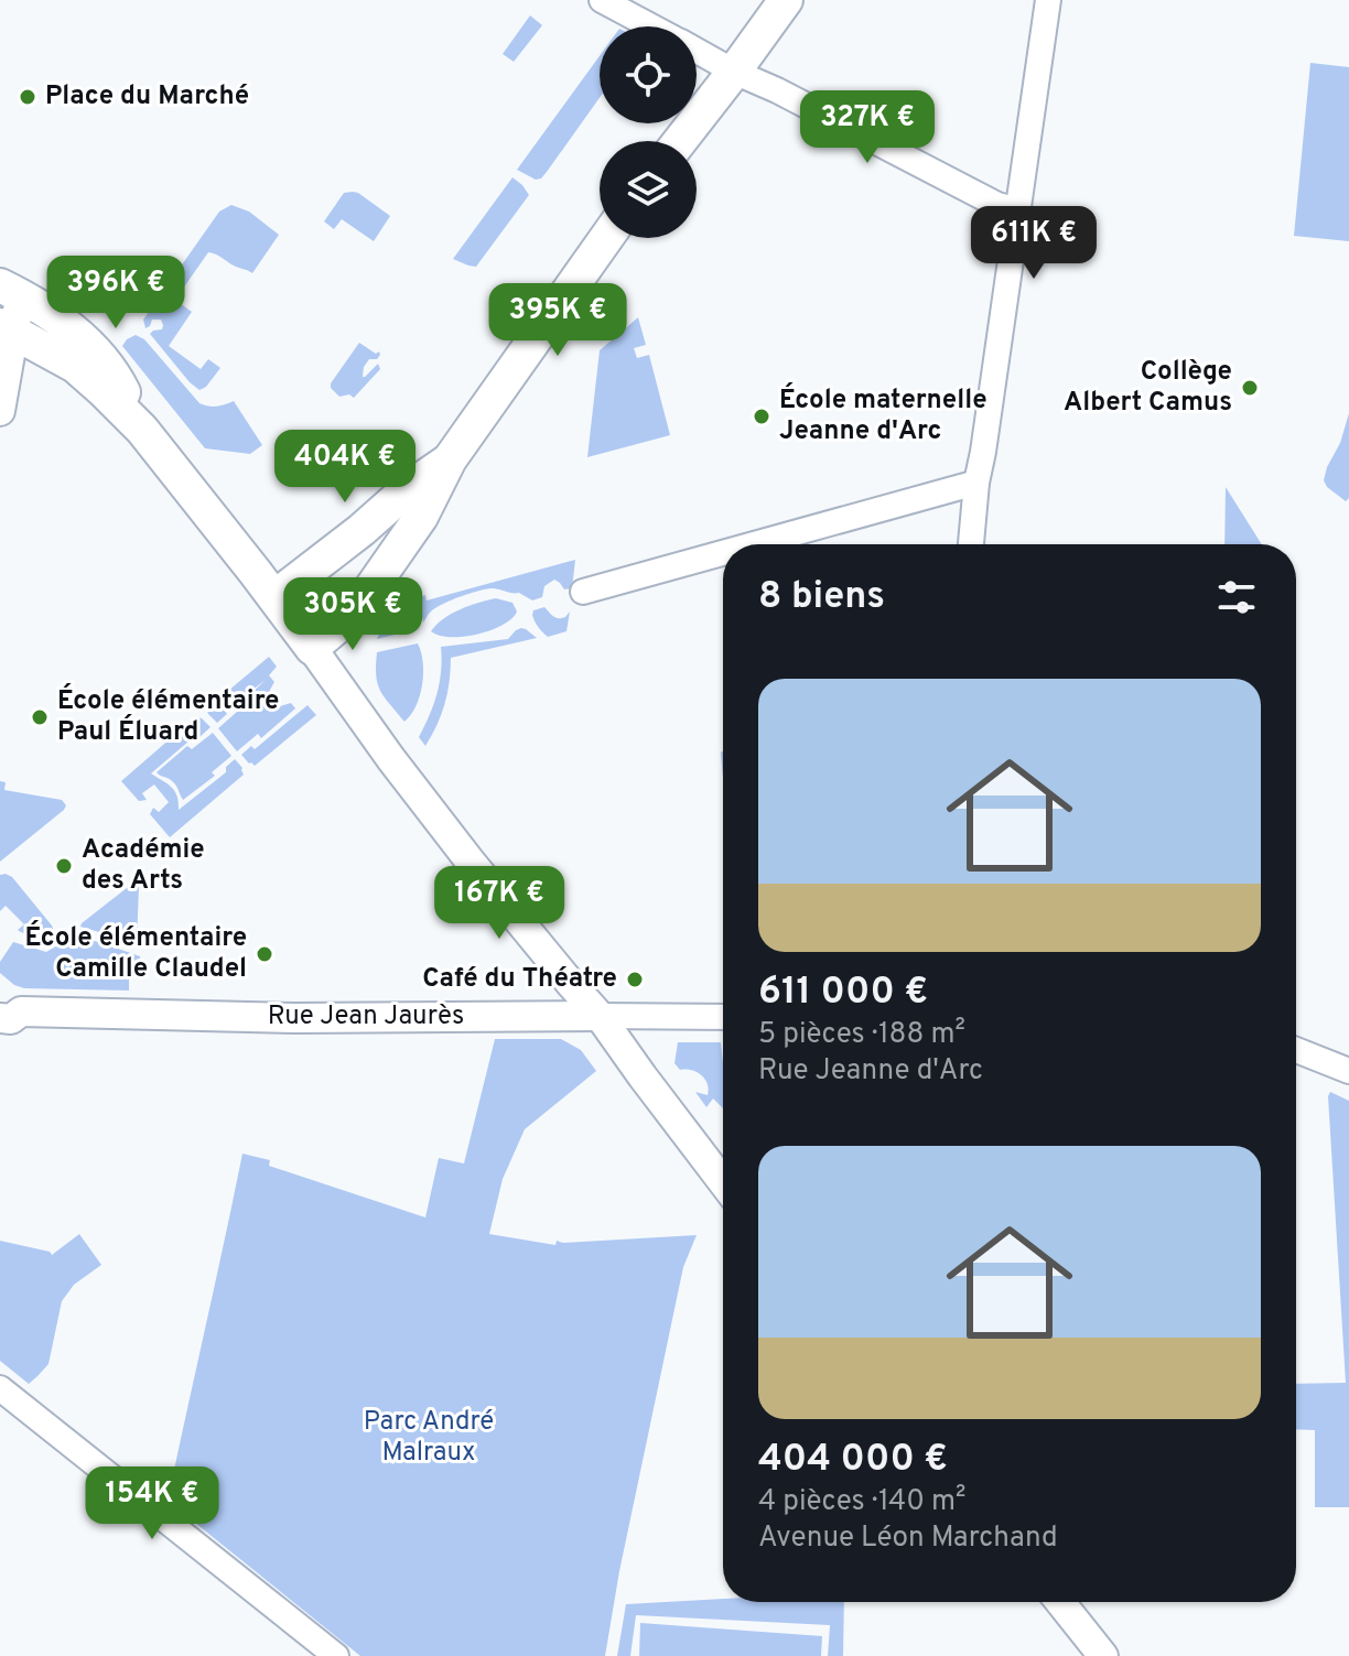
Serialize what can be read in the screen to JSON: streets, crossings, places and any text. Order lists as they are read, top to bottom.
{
  "streets": {
    "street": ["Rue Jean Jaurès"]
  },
  "parks": ["Parc André Malraux"],
  "places": [
    "Place du Marché",
    "Collège Albert Camus",
    "École maternelle Jeanne d'Arc",
    "École élémentaire Paul Éluard",
    "Académie des Arts",
    "École élémentaire Camille Claudel",
    "Café du Théatre"
  ],
  "page": {
    "price": [
      "327K €",
      "611K €",
      "396K €",
      "395K €",
      "404K €",
      "305K €",
      "167K €",
      "154K €"
    ],
    "heading": "8 biens",
    "list": [
      {
        "name": "611 000 €",
        "note": "5 pièces · 188 m² · Rue Jeanne d'Arc"
      },
      {
        "name": "404 000 €",
        "note": "4 pièces · 140 m² · Avenue Léon Marchand"
      }
    ]
  }
}
